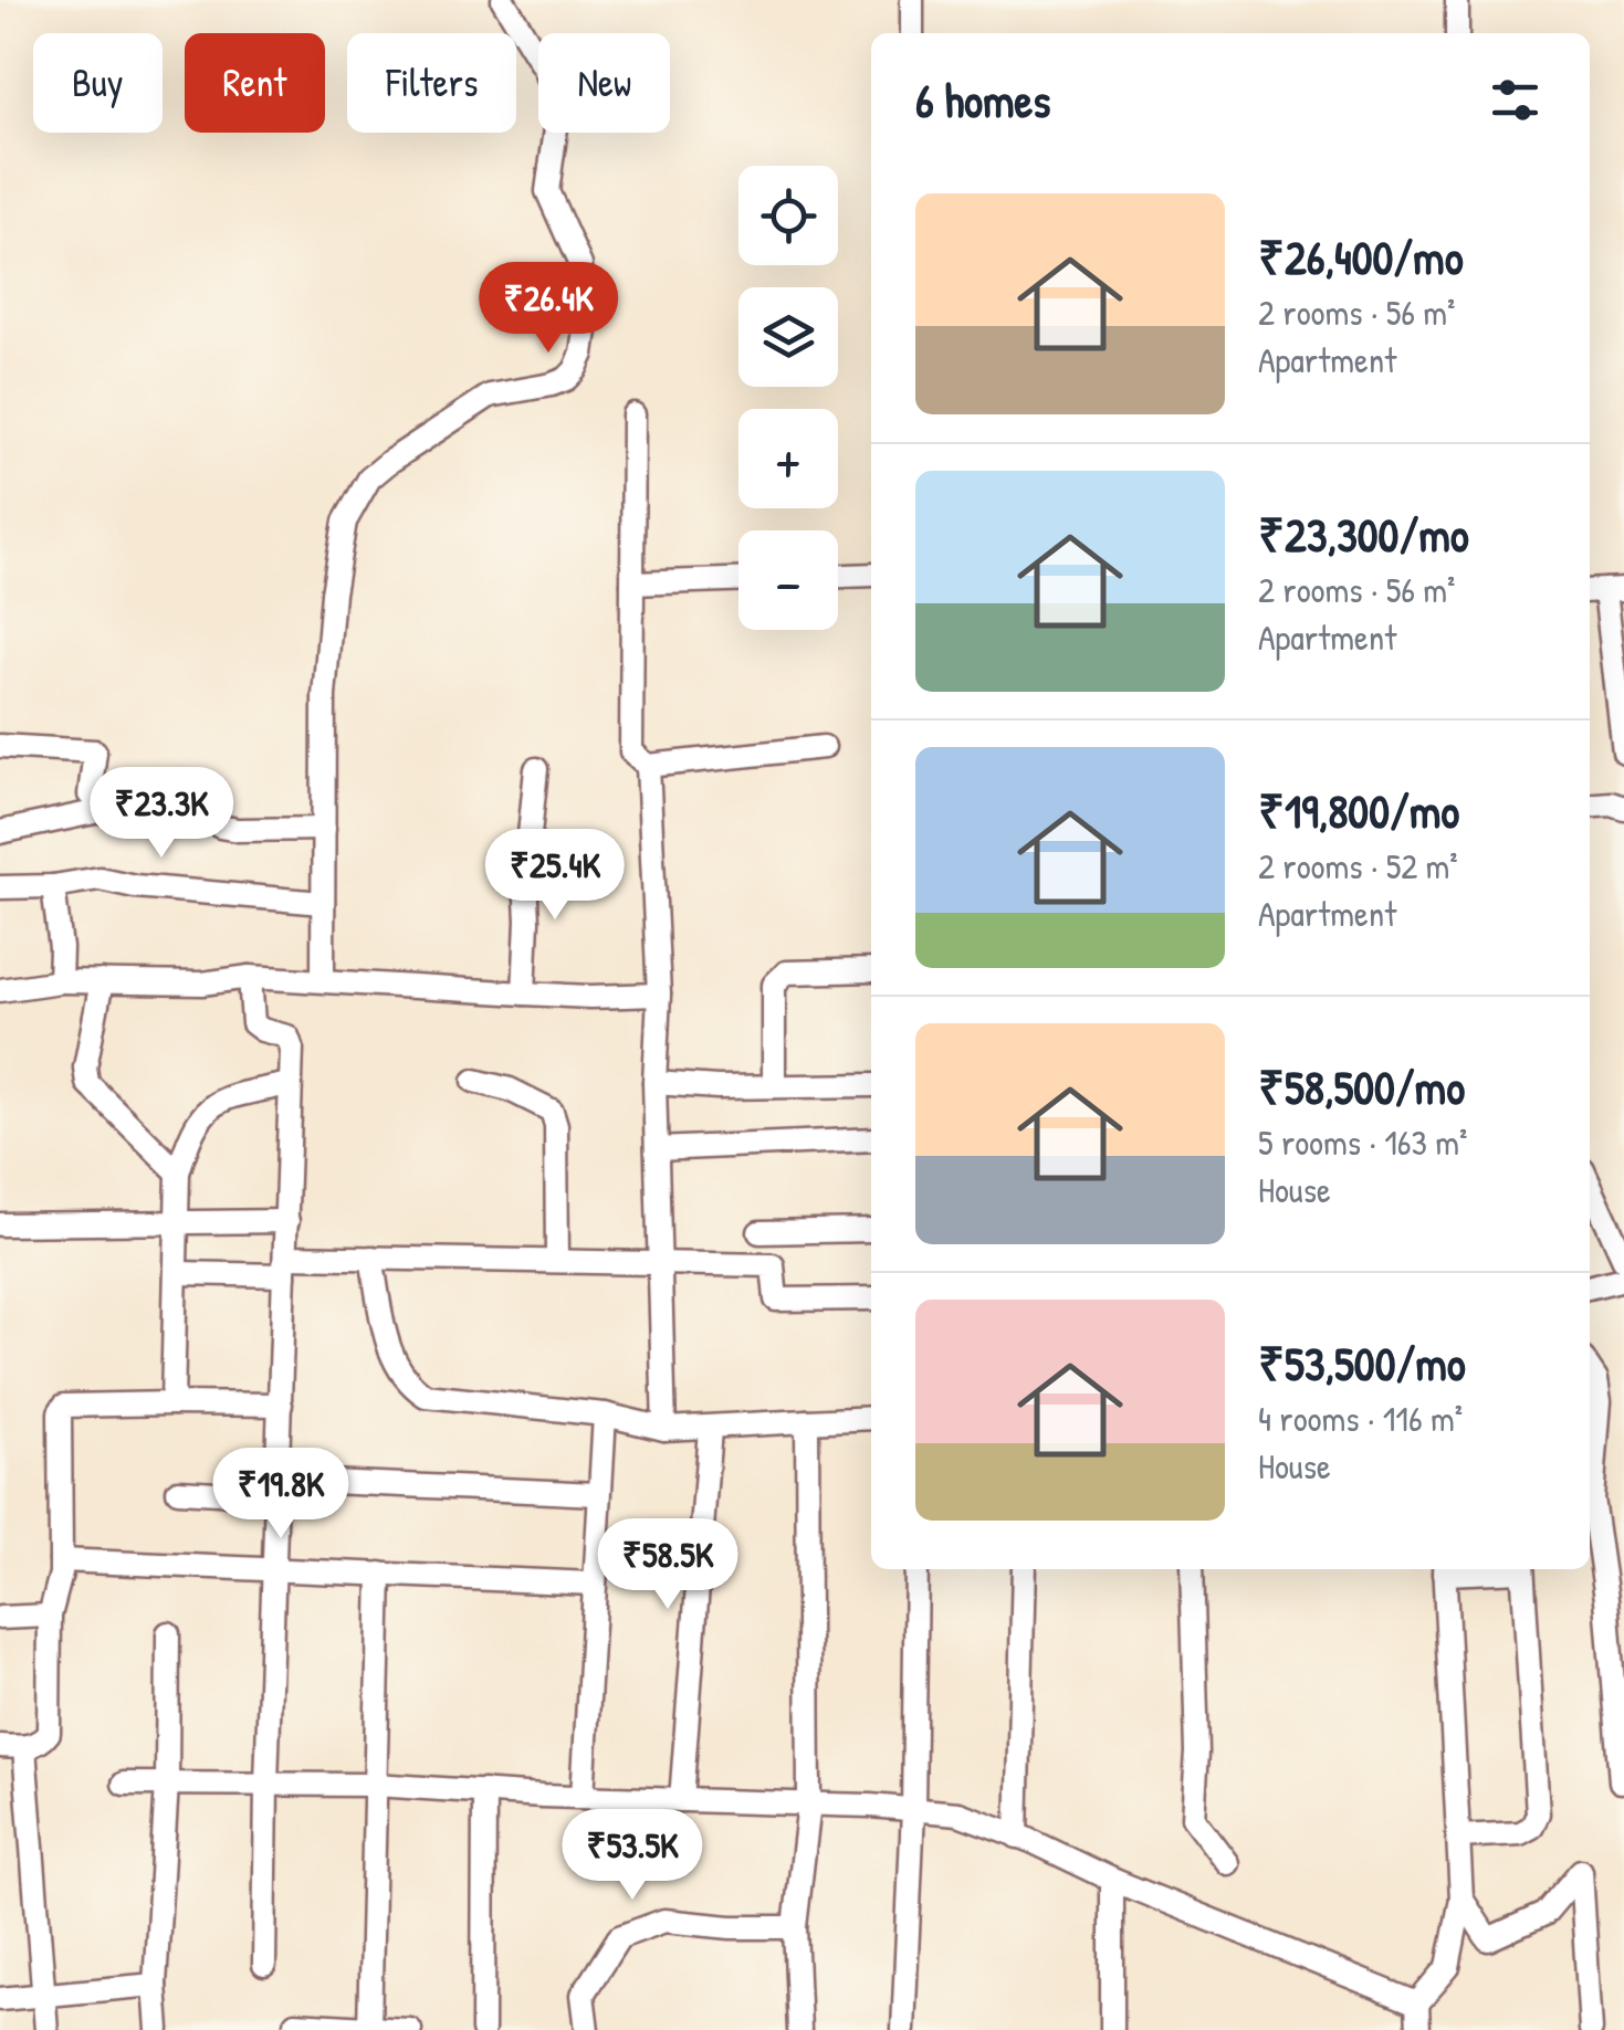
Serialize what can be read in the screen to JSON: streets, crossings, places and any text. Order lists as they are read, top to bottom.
{
  "page": {
    "chip": [
      "Buy",
      "Rent",
      "Filters",
      "New"
    ],
    "heading": "6 homes",
    "map_buttons": ["+", "−"],
    "list": [
      {
        "name": "₹26,400/mo",
        "note": "2 rooms · 56 m² · Apartment"
      },
      {
        "name": "₹23,300/mo",
        "note": "2 rooms · 56 m² · Apartment"
      },
      {
        "name": "₹19,800/mo",
        "note": "2 rooms · 52 m² · Apartment"
      },
      {
        "name": "₹58,500/mo",
        "note": "5 rooms · 163 m² · House"
      },
      {
        "name": "₹53,500/mo",
        "note": "4 rooms · 116 m² · House"
      }
    ],
    "price": [
      "₹26.4K",
      "₹23.3K",
      "₹25.4K",
      "₹19.8K",
      "₹58.5K",
      "₹53.5K"
    ]
  }
}
